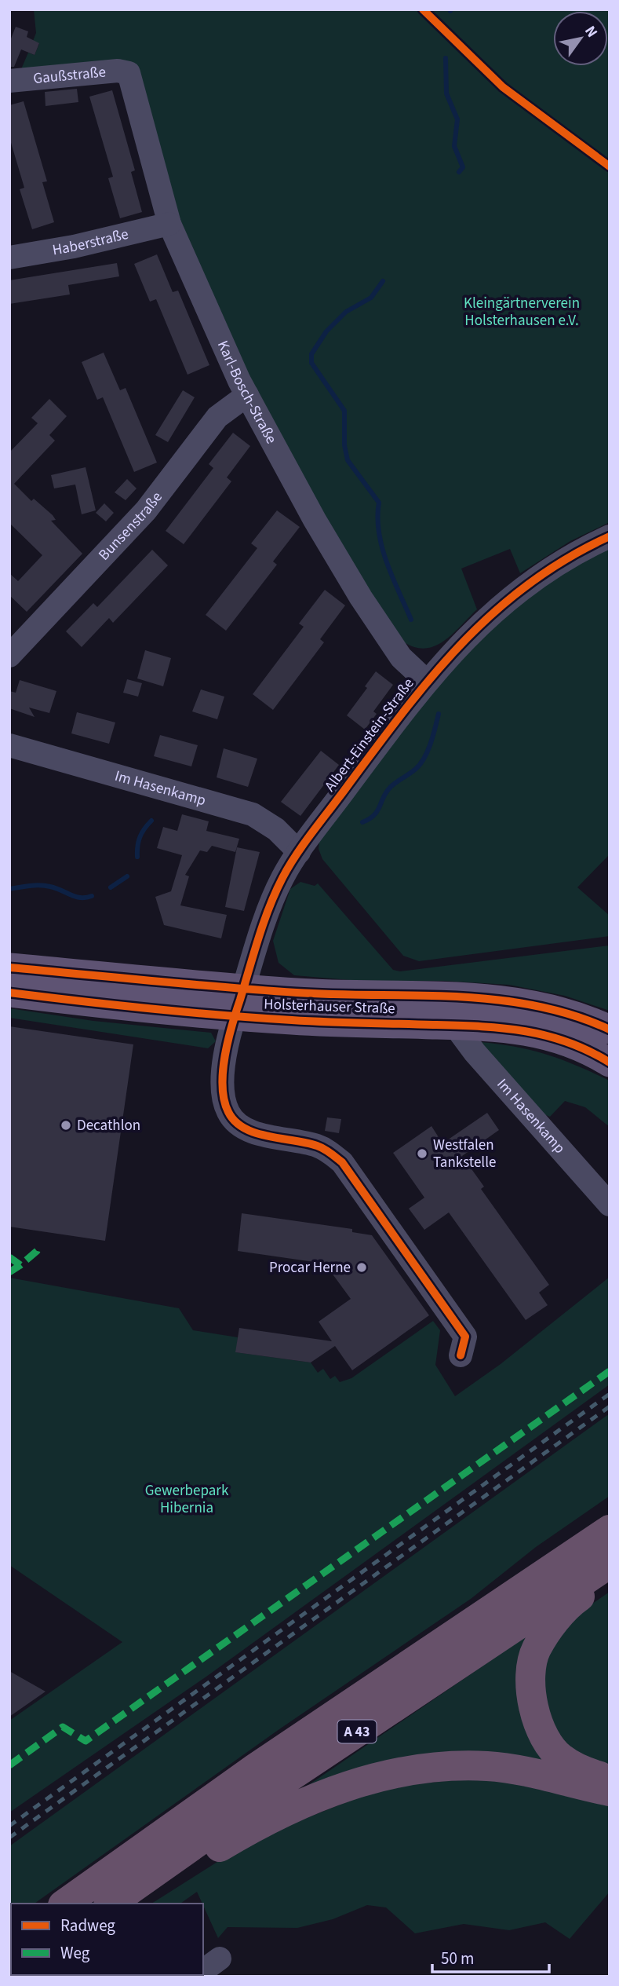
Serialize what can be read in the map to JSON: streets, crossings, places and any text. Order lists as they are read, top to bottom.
{
  "streets": {
    "highway": ["A 43"],
    "main road": ["Holsterhauser Straße"],
    "street": [
      "Gaußstraße",
      "Haberstraße",
      "Karl-Bosch-Straße",
      "Bunsenstraße",
      "Albert-Einstein-Straße",
      "Im Hasenkamp"
    ]
  },
  "crossings": [
    ["Gaußstraße", "Karl-Bosch-Straße"],
    ["Haberstraße", "Karl-Bosch-Straße"],
    ["Karl-Bosch-Straße", "Bunsenstraße"],
    ["Karl-Bosch-Straße", "Albert-Einstein-Straße"],
    ["Albert-Einstein-Straße", "Im Hasenkamp"],
    ["Albert-Einstein-Straße", "Holsterhauser Straße"],
    ["Im Hasenkamp", "Holsterhauser Straße"]
  ],
  "parks": ["Kleingärtnerverein Holsterhausen e.V.", "Gewerbepark Hibernia"],
  "places": ["Decathlon", "Westfalen Tankstelle", "Procar Herne"],
  "legend": ["Radweg", "Weg"],
  "scale_bar": "50 m",
  "north": "top right"
}
